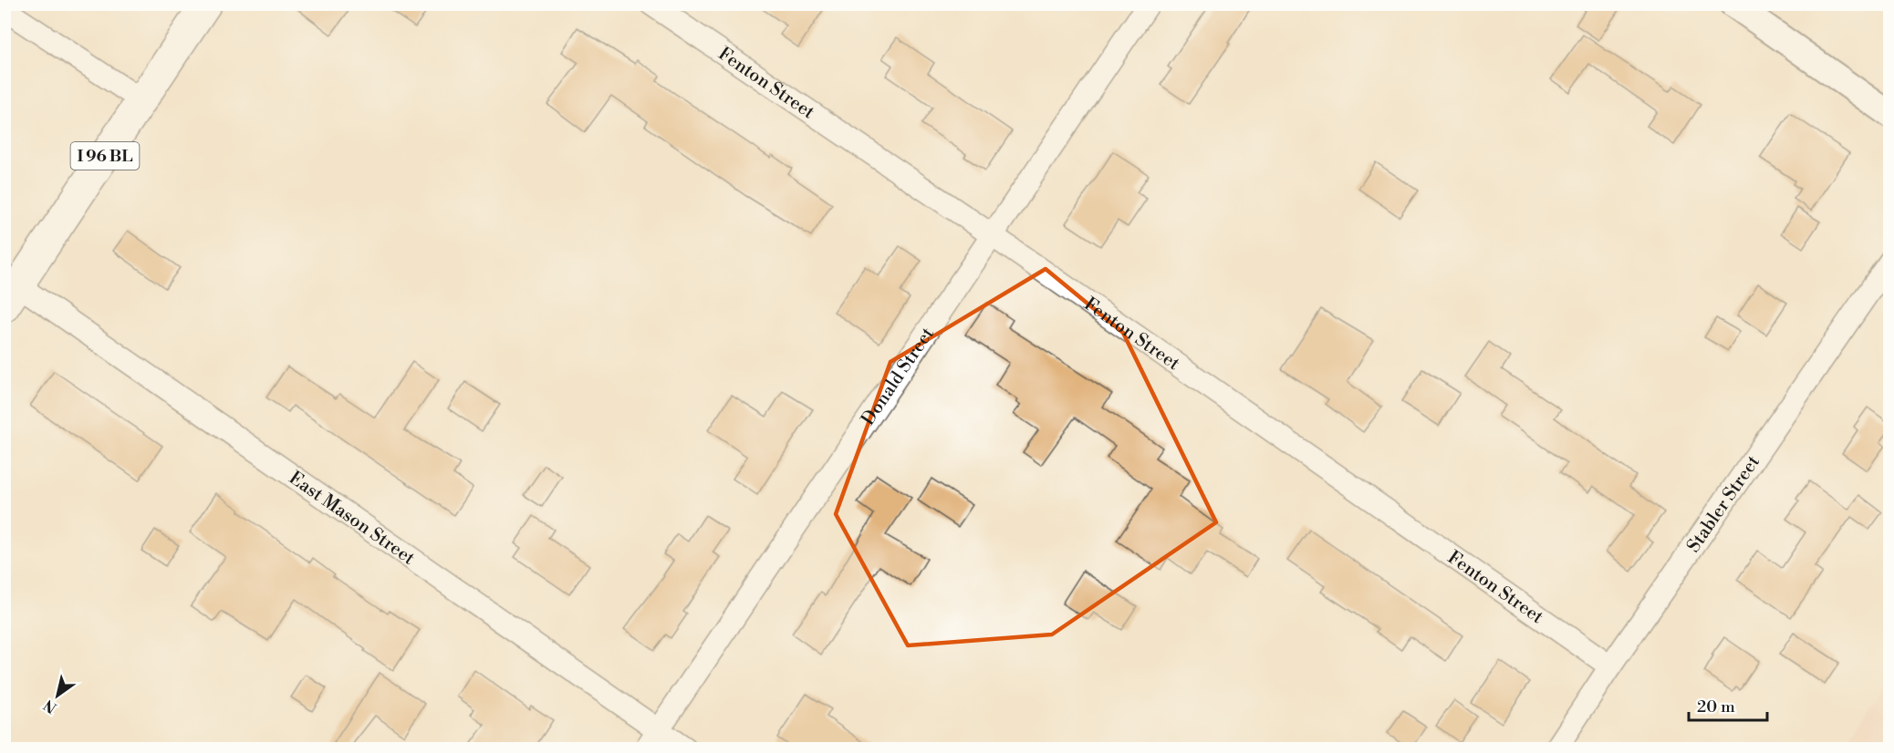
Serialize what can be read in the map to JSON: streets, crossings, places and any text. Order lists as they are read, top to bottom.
{
  "streets": {
    "main road": ["I 96 BL"],
    "street": [
      "Fenton Street",
      "Donald Street",
      "Stabler Street",
      "East Mason Street"
    ]
  },
  "crossings": [
    ["Fenton Street", "Donald Street"],
    ["Fenton Street", "Stabler Street"],
    ["I 96 BL", "East Mason Street"],
    ["Donald Street", "East Mason Street"]
  ],
  "scale_bar": "20 m",
  "north": "bottom left"
}
